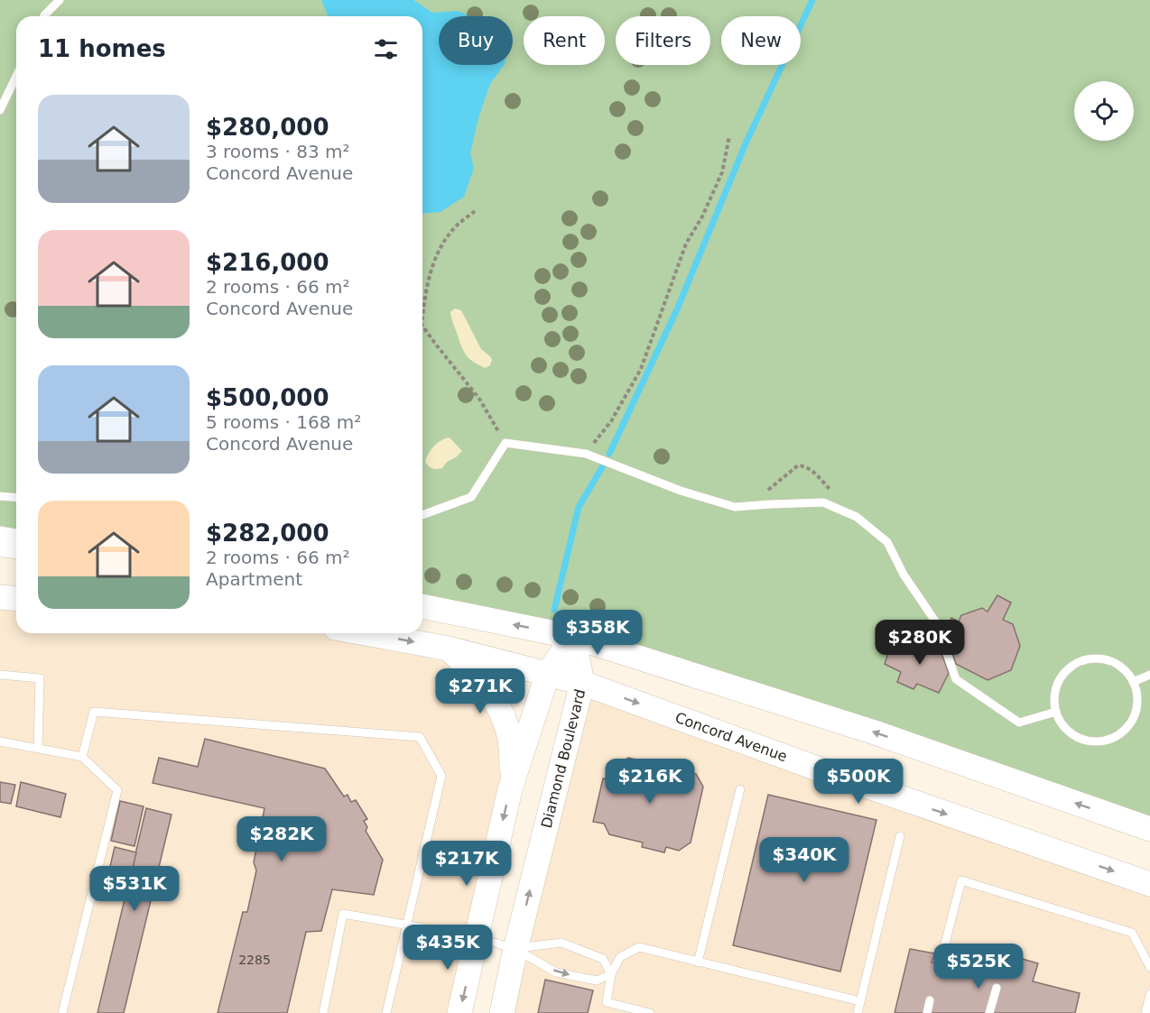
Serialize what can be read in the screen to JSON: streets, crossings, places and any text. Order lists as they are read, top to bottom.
{
  "streets": {
    "main road": ["Concord Avenue", "Diamond Boulevard"]
  },
  "crossings": [
    ["Concord Avenue", "Diamond Boulevard"]
  ],
  "house_numbers": ["2285"],
  "page": {
    "chip": [
      "Buy",
      "Rent",
      "Filters",
      "New"
    ],
    "heading": "11 homes",
    "list": [
      {
        "name": "$280,000",
        "note": "3 rooms · 83 m² · Concord Avenue"
      },
      {
        "name": "$216,000",
        "note": "2 rooms · 66 m² · Concord Avenue"
      },
      {
        "name": "$500,000",
        "note": "5 rooms · 168 m² · Concord Avenue"
      },
      {
        "name": "$282,000",
        "note": "2 rooms · 66 m² · Apartment"
      }
    ],
    "price": [
      "$358K",
      "$280K",
      "$271K",
      "$216K",
      "$500K",
      "$282K",
      "$340K",
      "$217K",
      "$531K",
      "$435K",
      "$525K"
    ]
  }
}
